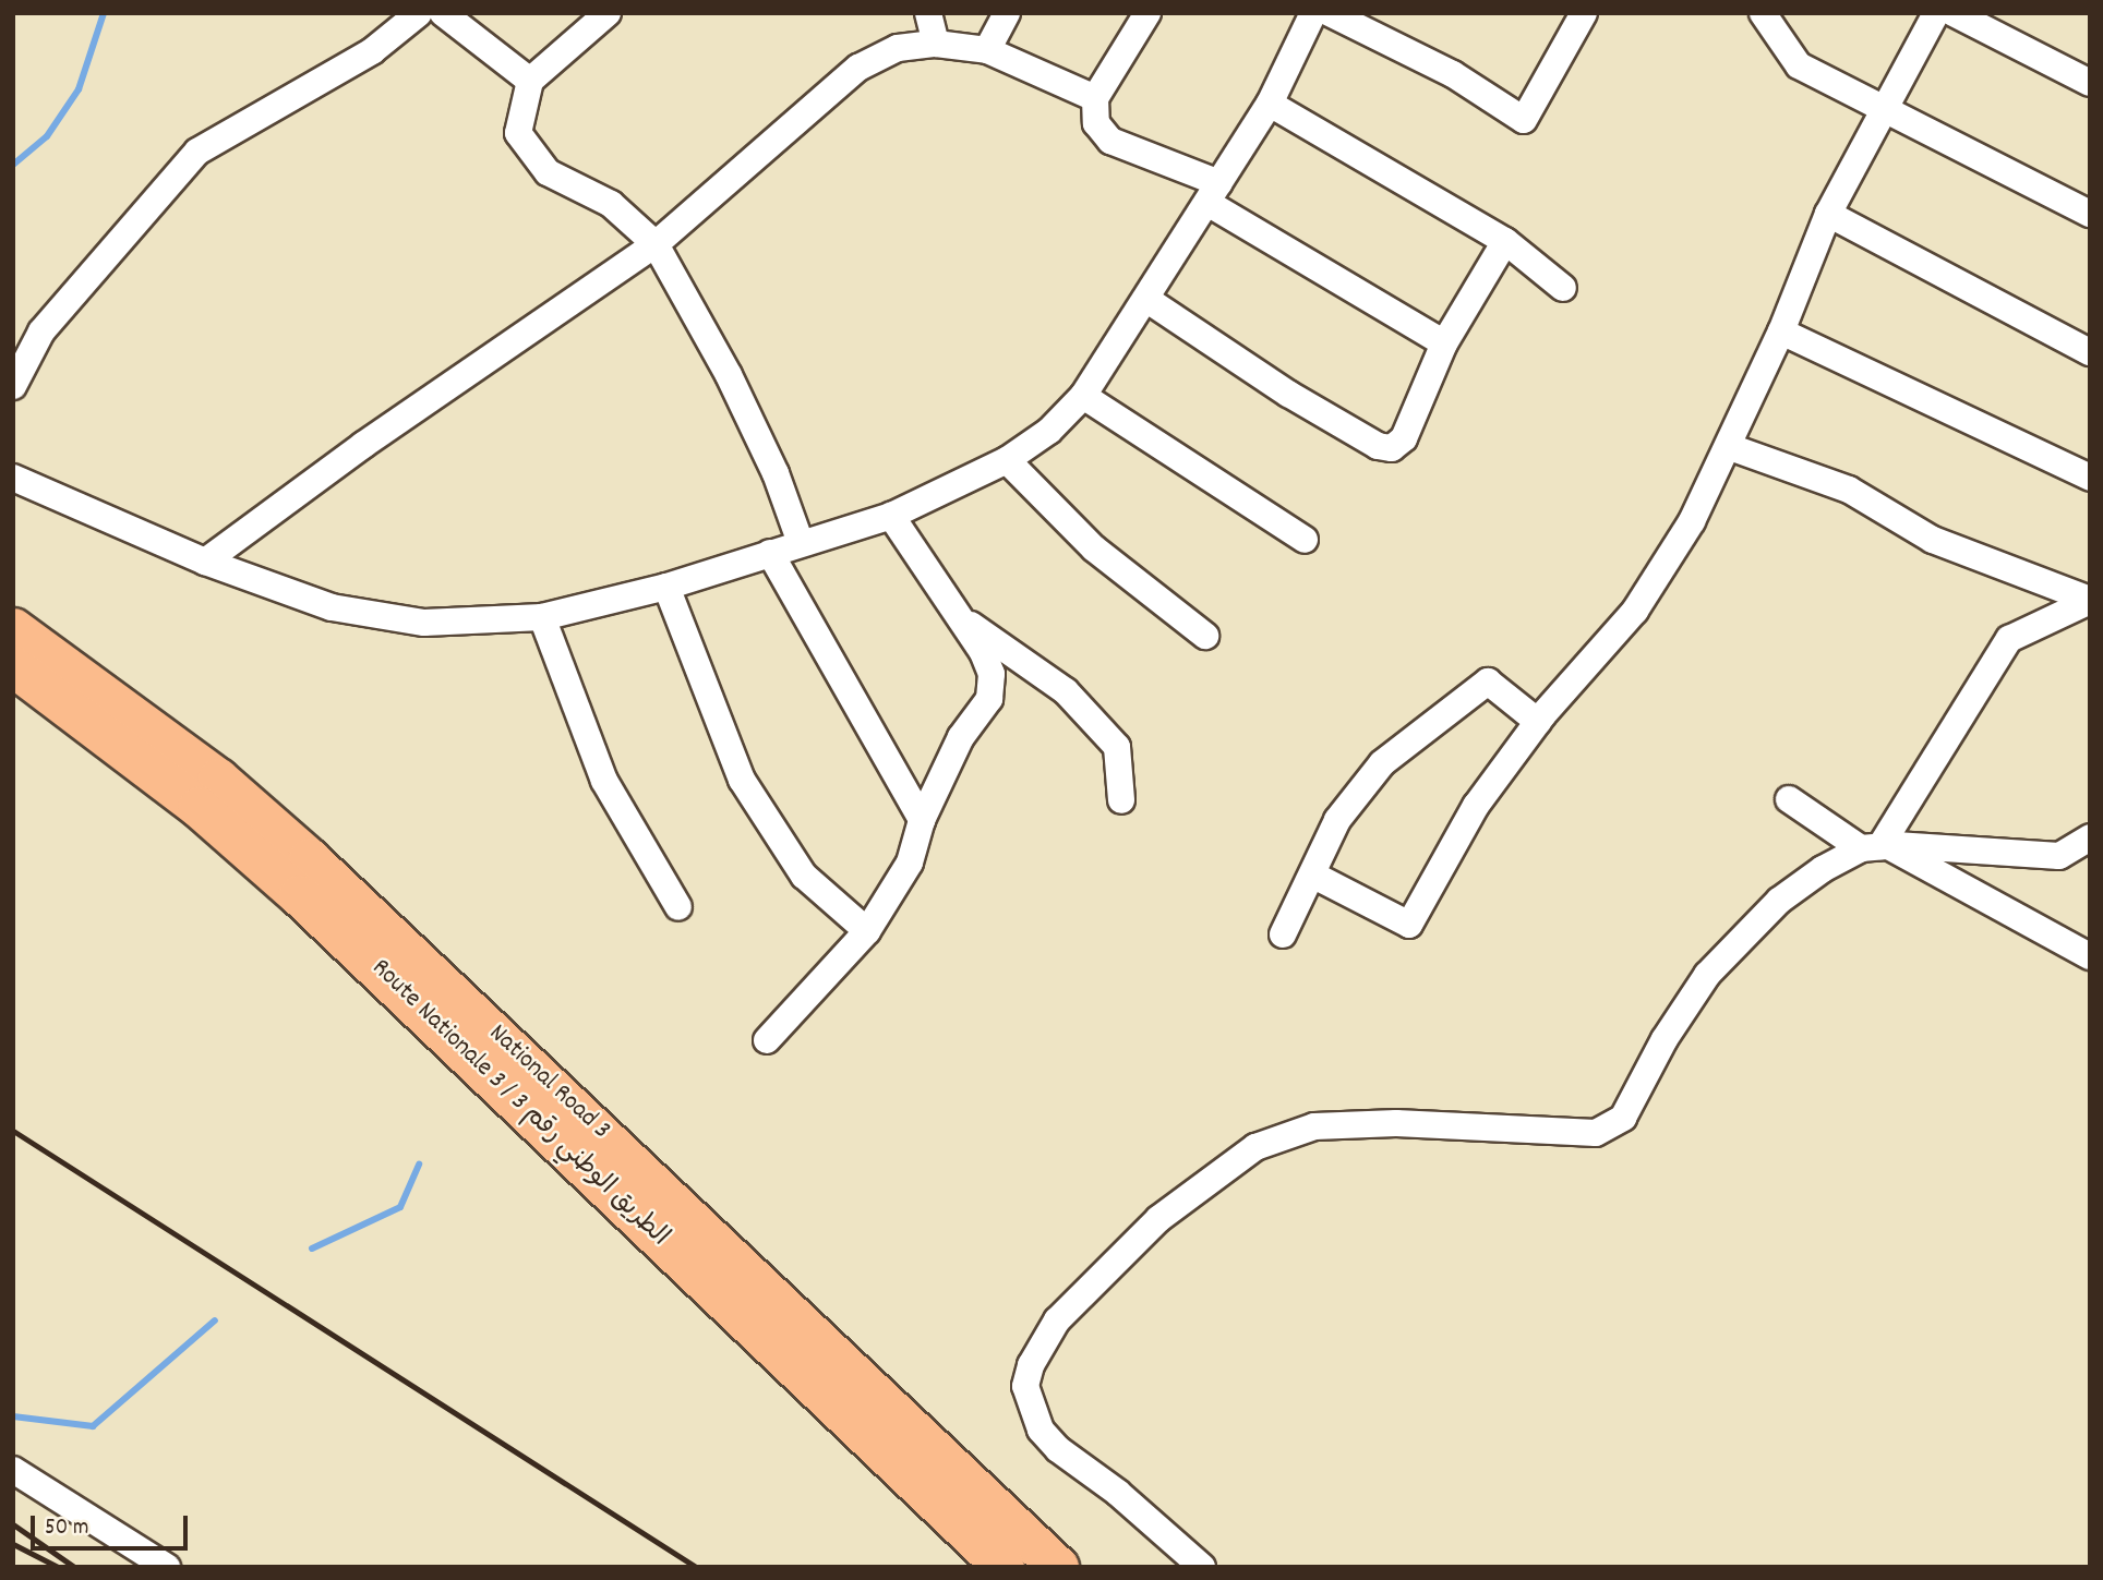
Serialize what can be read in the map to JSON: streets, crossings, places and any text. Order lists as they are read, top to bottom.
{
  "streets": {
    "highway": ["National Road 3", "Route Nationale 3 / الطريق الوطني رقم 3"]
  },
  "crossings": [
    ["National Road 3", "Route Nationale 3 / الطريق الوطني رقم 3"]
  ],
  "scale_bar": "50 m"
}
